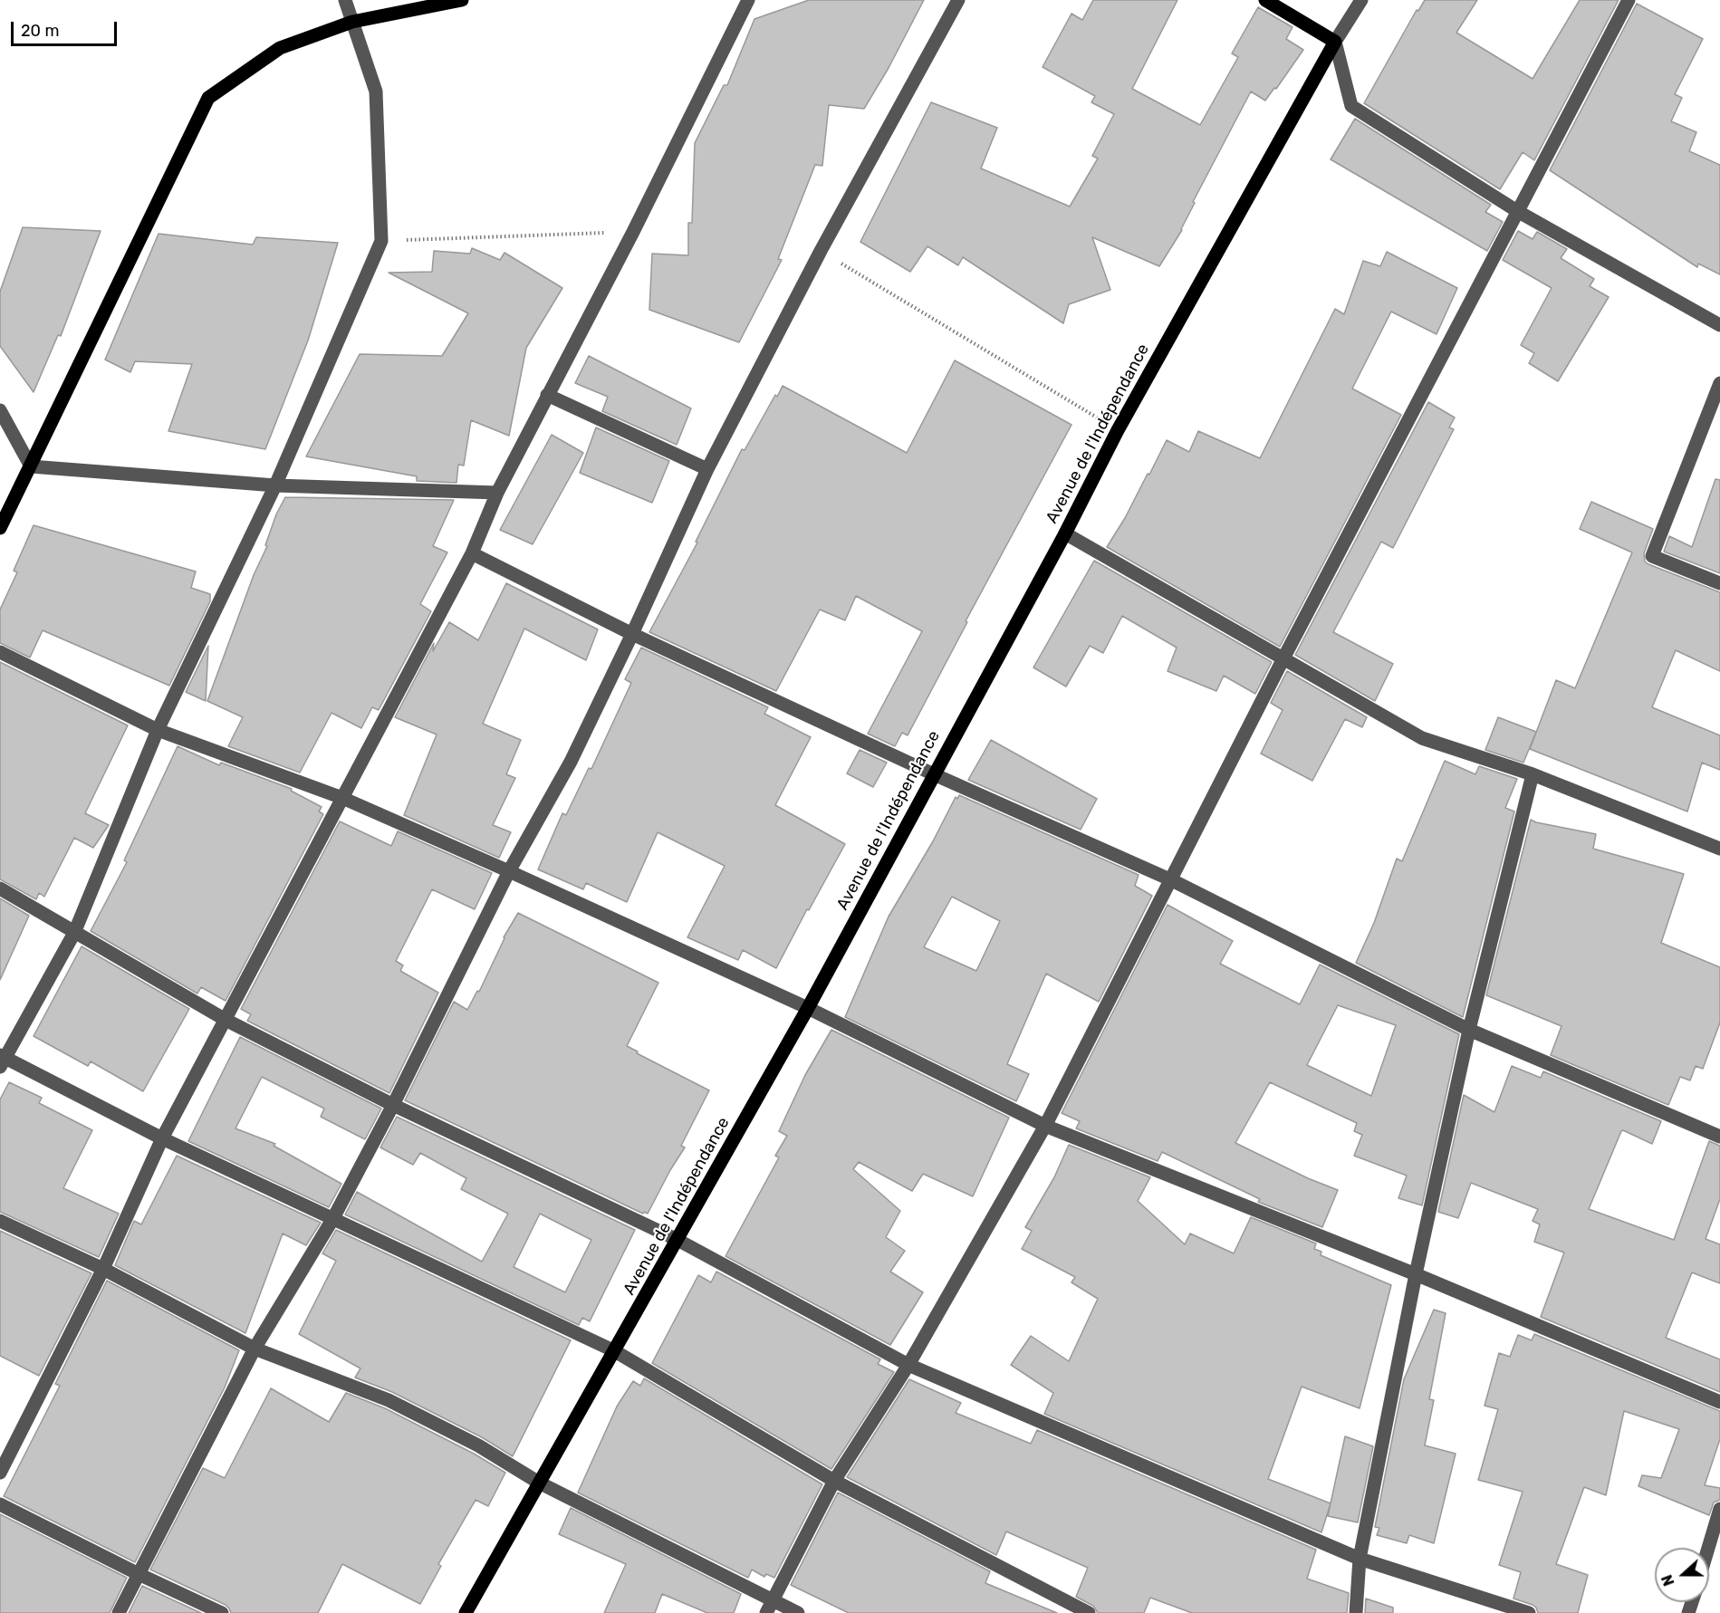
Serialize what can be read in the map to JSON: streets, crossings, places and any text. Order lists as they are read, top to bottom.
{
  "streets": {
    "main road": ["Avenue de l'Indépendance"]
  },
  "scale_bar": "20 m",
  "north": "left"
}
